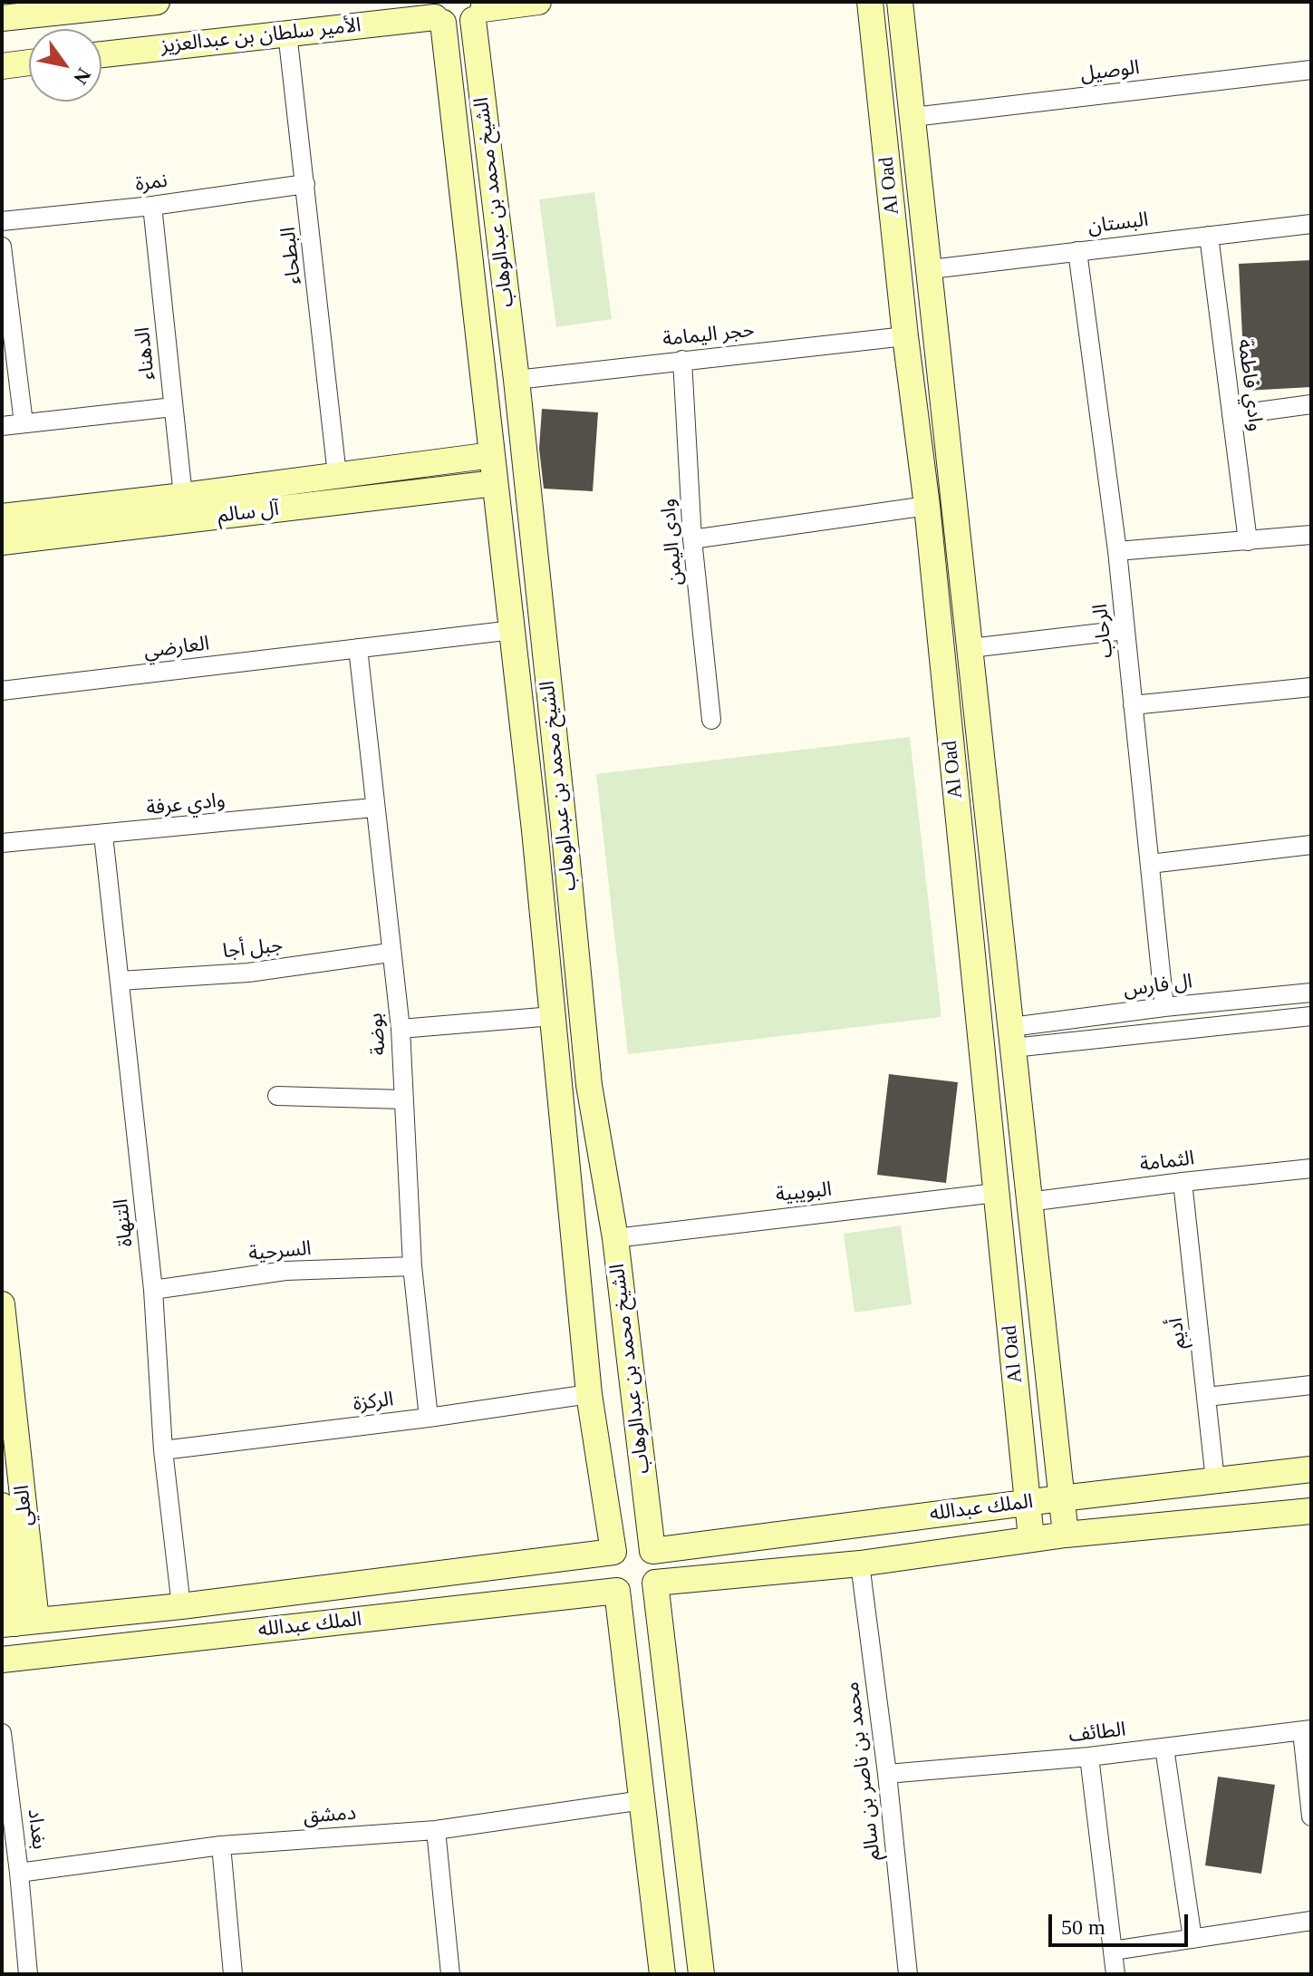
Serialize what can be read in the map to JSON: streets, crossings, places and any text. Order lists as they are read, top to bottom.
{
  "streets": {
    "street": [
      "الأمير سلطان بن عبدالعزيز",
      "الوصيل",
      "نمرة",
      "Al Oad",
      "الشيخ محمد بن عبدالوهاب",
      "البستان",
      "البطحاء",
      "حجر اليمامة",
      "الدهناء",
      "وادي فاطمة",
      "آل سالم",
      "وادى اليمن",
      "الرحاب",
      "العارضي",
      "وادي عرفة",
      "جبل أجا",
      "ال فارس",
      "بوضة",
      "الثمامة",
      "البويبية",
      "التنهاة",
      "السرحية",
      "أديم",
      "الركزة",
      "العلي",
      "الملك عبدالله",
      "الطائف",
      "محمد بن ناصر بن سالم",
      "دمشق",
      "بغداد"
    ]
  },
  "crossings": [
    ["الأمير سلطان بن عبدالعزيز", "الشيخ محمد بن عبدالوهاب"],
    ["الأمير سلطان بن عبدالعزيز", "البطحاء"],
    ["الوصيل", "Al Oad"],
    ["نمرة", "البطحاء"],
    ["نمرة", "الدهناء"],
    ["Al Oad", "البستان"],
    ["Al Oad", "حجر اليمامة"],
    ["Al Oad", "ال فارس"],
    ["Al Oad", "الثمامة"],
    ["Al Oad", "البويبية"],
    ["Al Oad", "الملك عبدالله"],
    ["الشيخ محمد بن عبدالوهاب", "حجر اليمامة"],
    ["الشيخ محمد بن عبدالوهاب", "آل سالم"],
    ["الشيخ محمد بن عبدالوهاب", "العارضي"],
    ["الشيخ محمد بن عبدالوهاب", "البويبية"],
    ["الشيخ محمد بن عبدالوهاب", "الركزة"],
    ["الشيخ محمد بن عبدالوهاب", "الملك عبدالله"],
    ["البستان", "وادي فاطمة"],
    ["البستان", "الرحاب"],
    ["البطحاء", "آل سالم"],
    ["حجر اليمامة", "وادى اليمن"],
    ["الدهناء", "آل سالم"],
    ["الرحاب", "ال فارس"],
    ["العارضي", "بوضة"],
    ["وادي عرفة", "بوضة"],
    ["وادي عرفة", "التنهاة"],
    ["جبل أجا", "بوضة"],
    ["جبل أجا", "التنهاة"],
    ["بوضة", "السرحية"],
    ["بوضة", "الركزة"],
    ["الثمامة", "أديم"],
    ["التنهاة", "السرحية"],
    ["التنهاة", "الركزة"],
    ["التنهاة", "الملك عبدالله"],
    ["أديم", "الملك عبدالله"],
    ["العلي", "الملك عبدالله"],
    ["الملك عبدالله", "محمد بن ناصر بن سالم"],
    ["الطائف", "محمد بن ناصر بن سالم"],
    ["دمشق", "بغداد"]
  ],
  "scale_bar": "50 m",
  "north": "bottom right"
}
